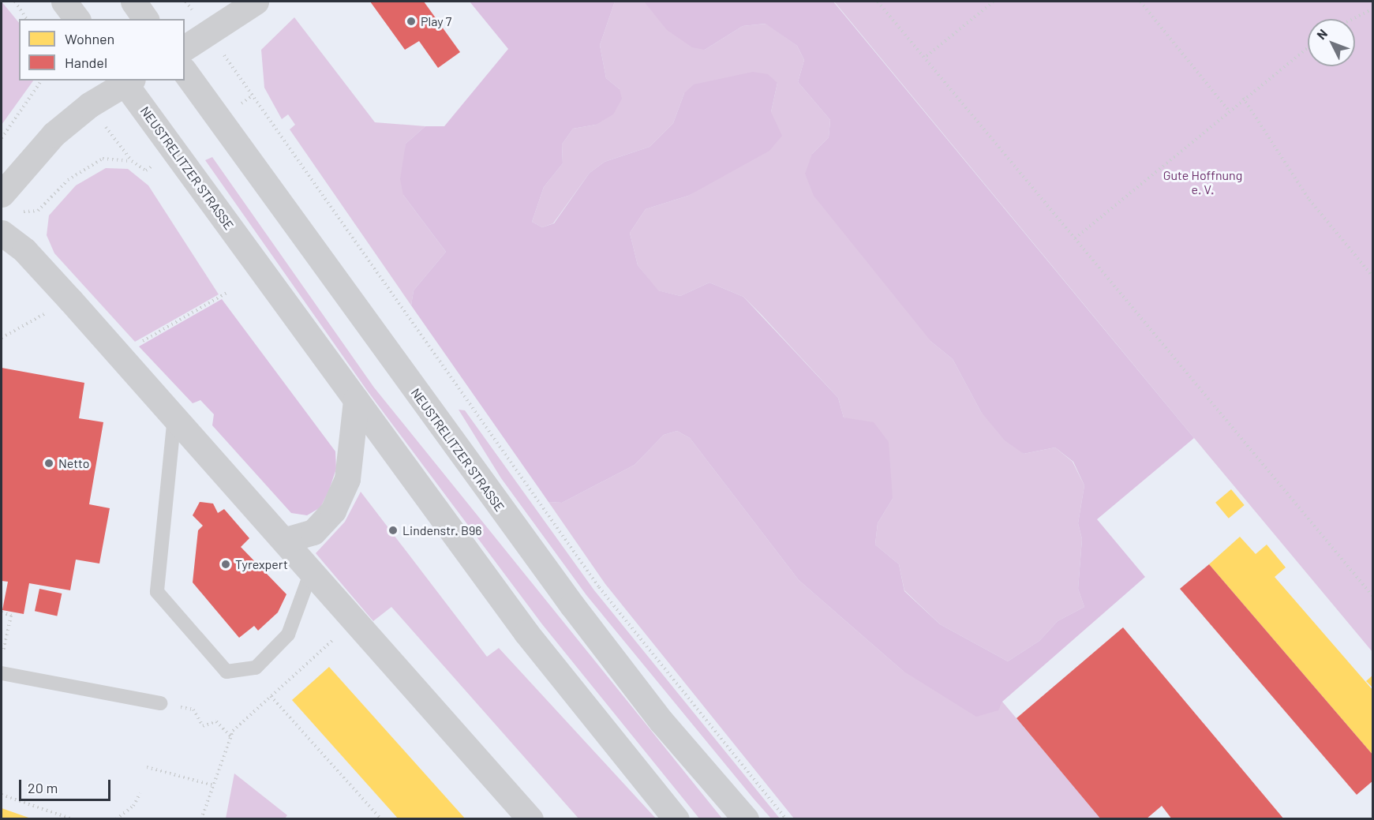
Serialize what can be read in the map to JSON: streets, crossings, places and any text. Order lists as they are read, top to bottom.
{
  "streets": {
    "main road": ["NEUSTRELITZER STRASSE"]
  },
  "parks": ["Gute Hoffnung e. V."],
  "places": [
    "Play 7",
    "Netto",
    "Lindenstr. B96",
    "Tyrexpert"
  ],
  "legend": ["Wohnen", "Handel"],
  "scale_bar": "20 m",
  "north": "top left"
}
